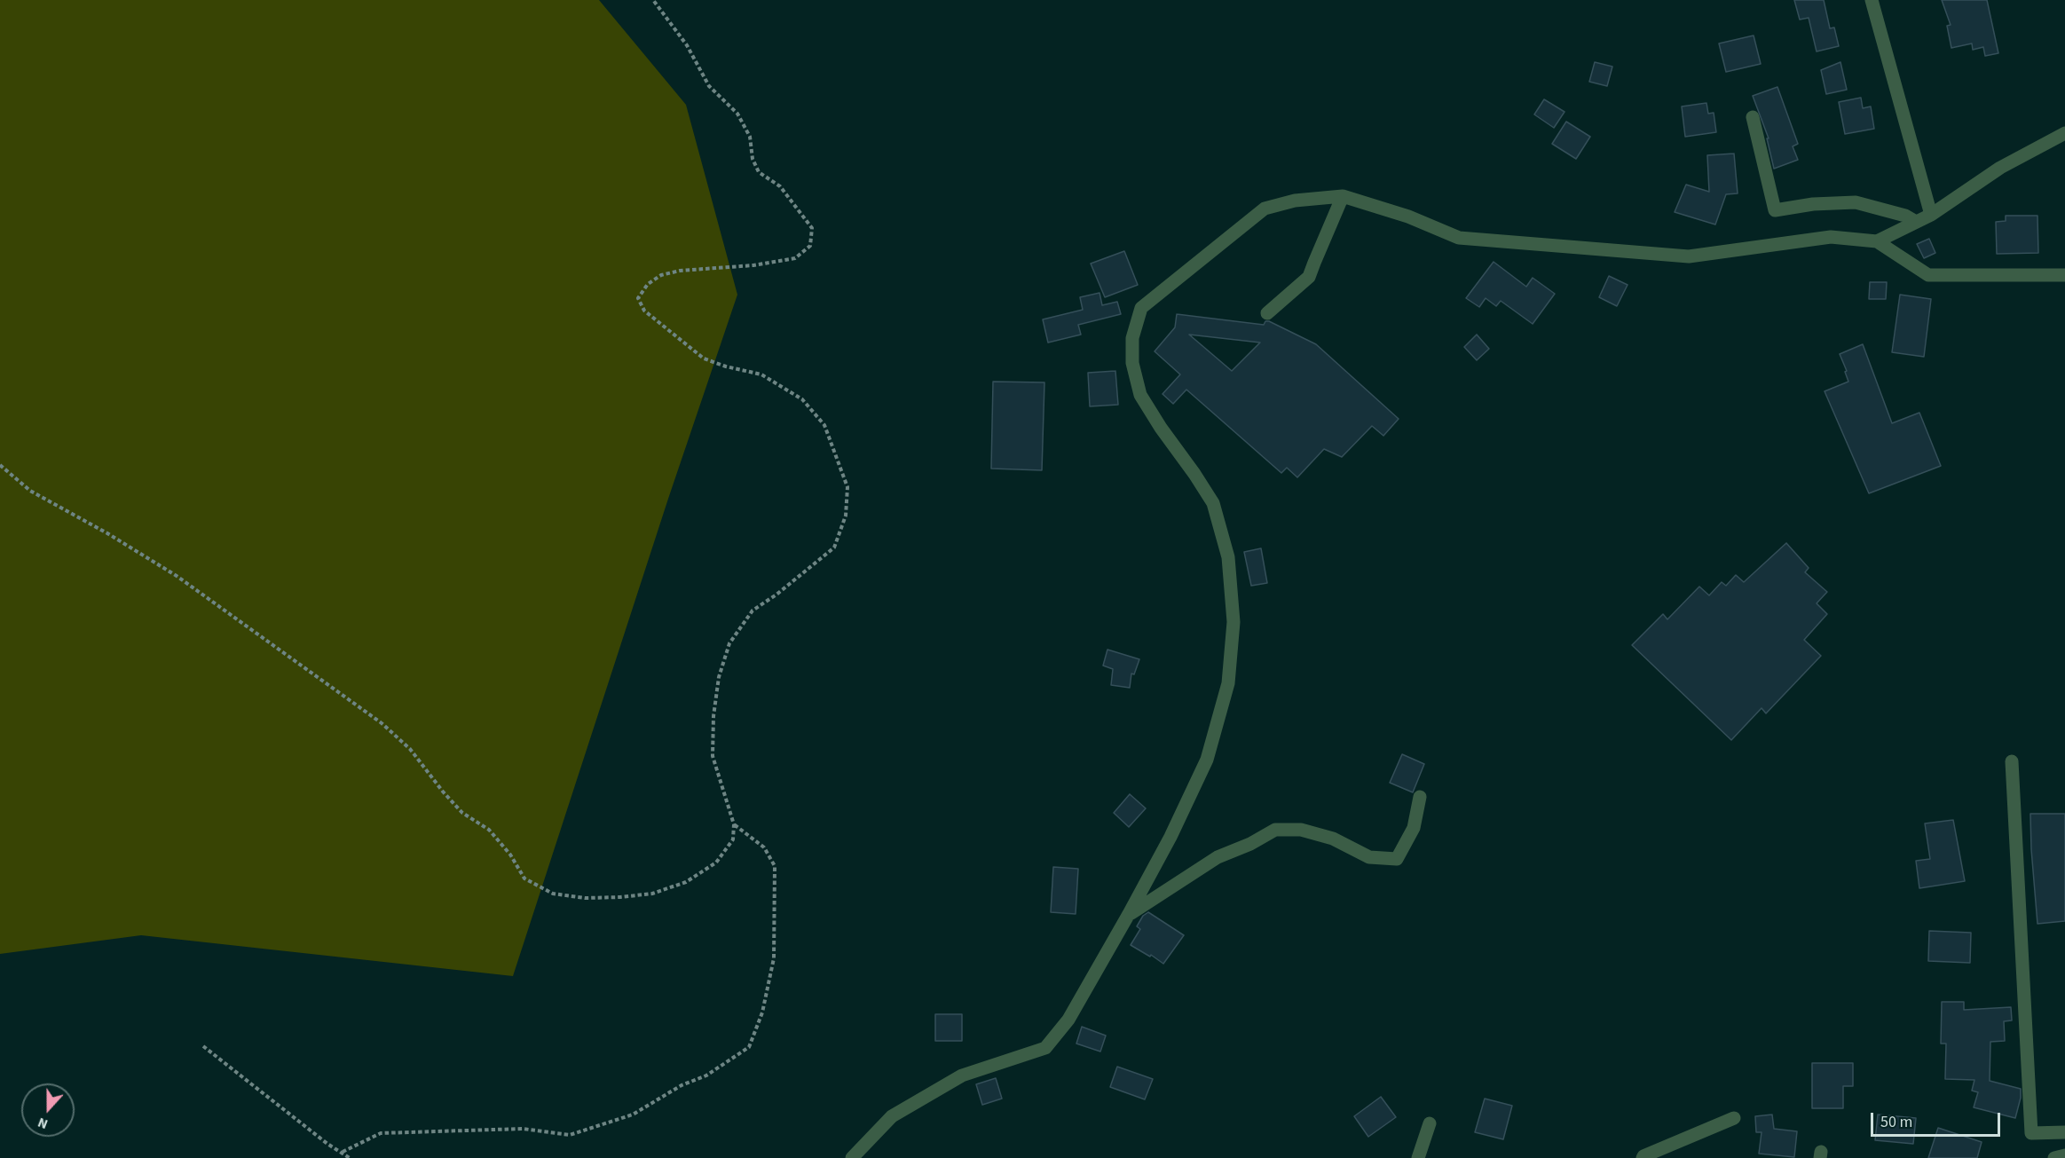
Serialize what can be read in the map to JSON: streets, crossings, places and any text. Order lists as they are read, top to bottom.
{
  "scale_bar": "50 m",
  "north": "bottom"
}
